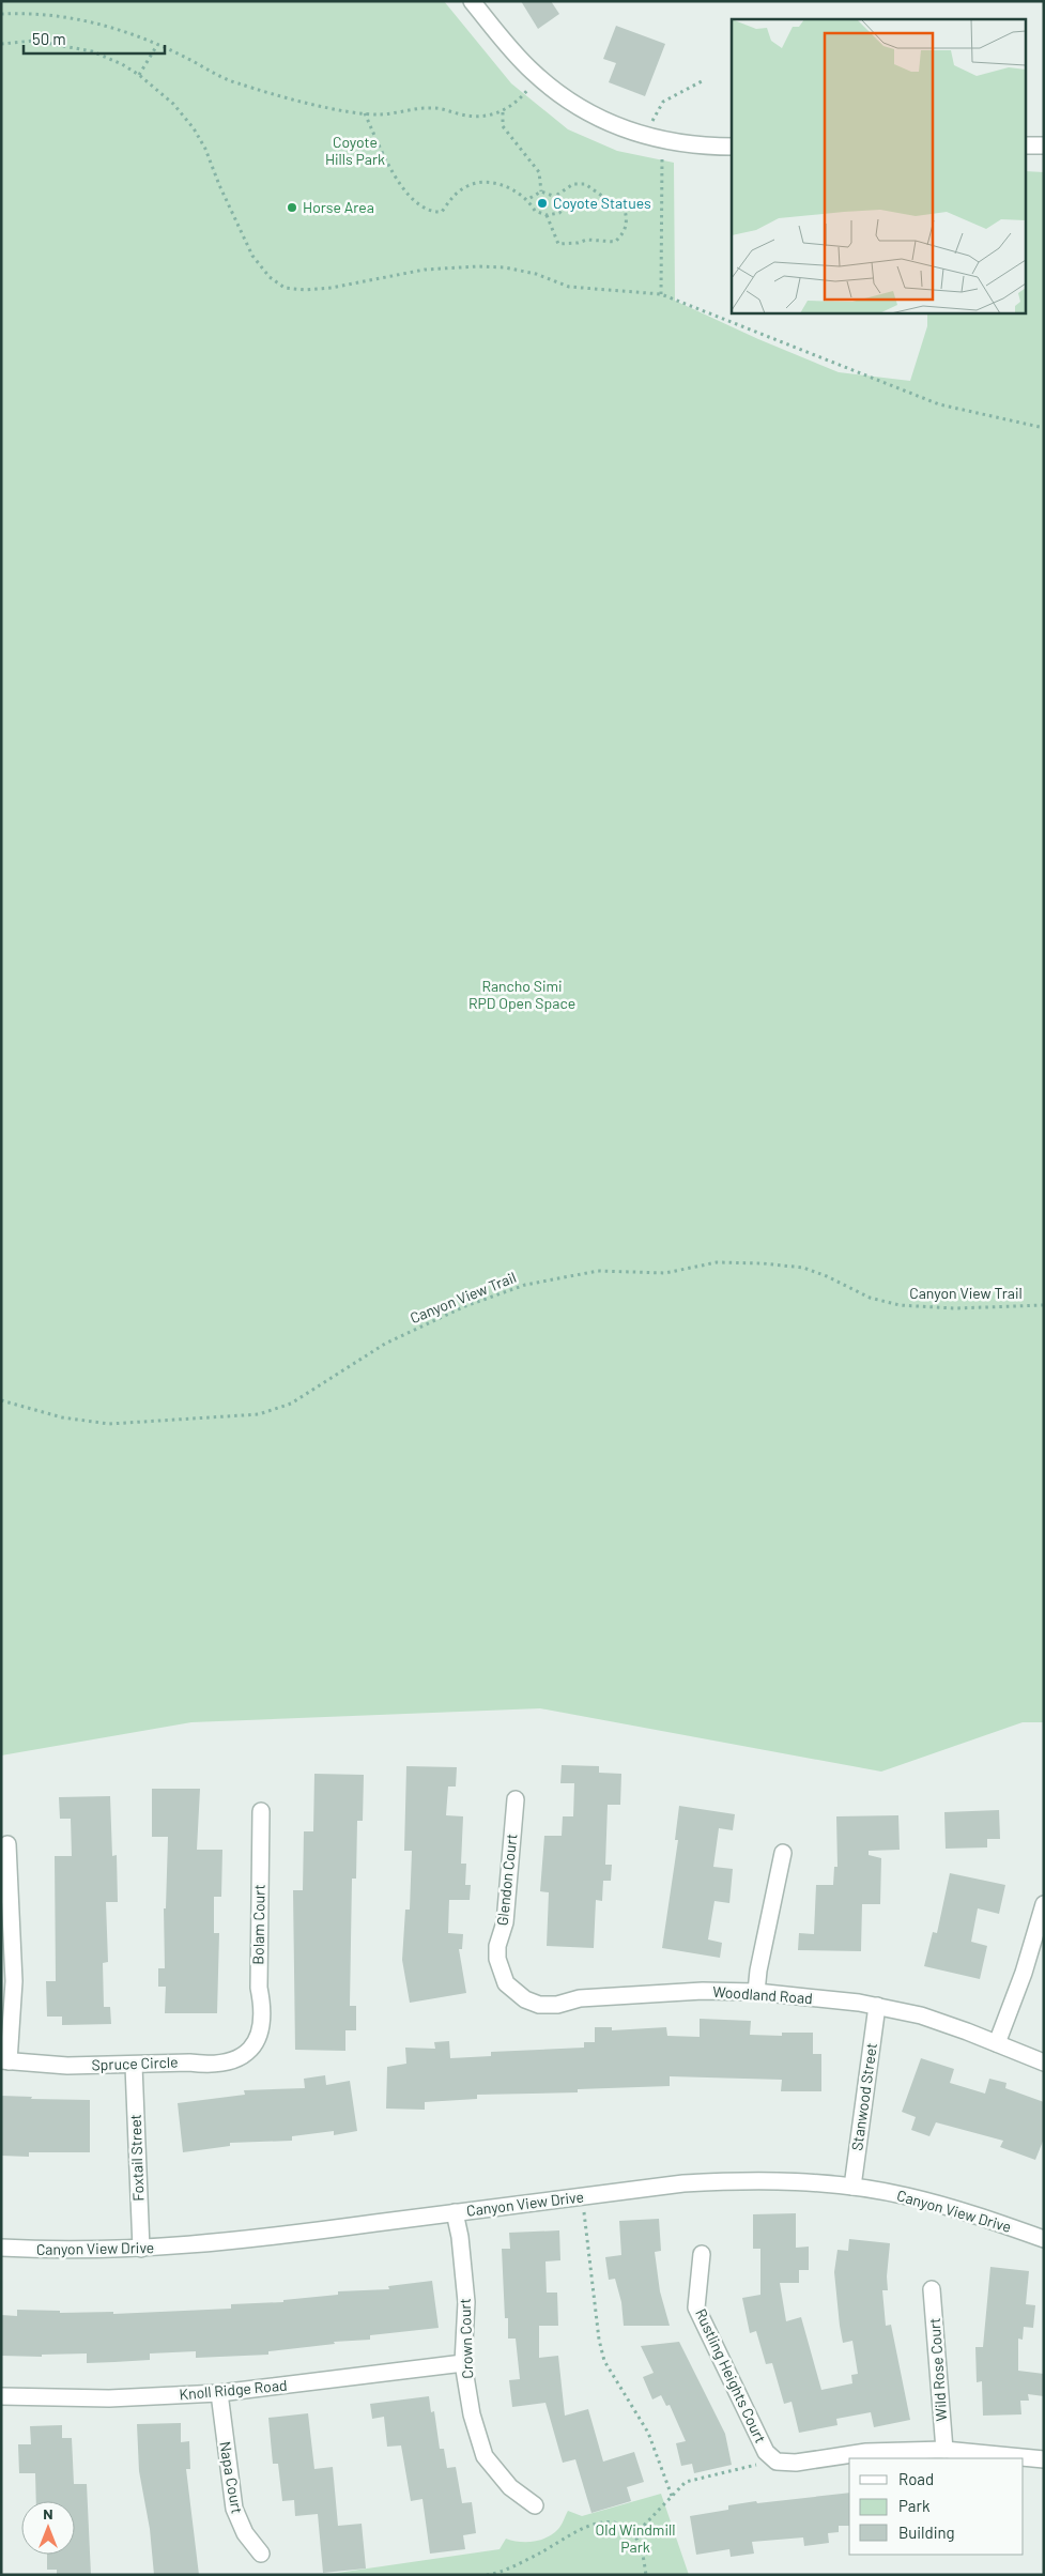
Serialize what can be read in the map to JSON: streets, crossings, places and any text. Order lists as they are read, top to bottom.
{
  "streets": {
    "street": [
      "Glendon Court",
      "Bolam Court",
      "Woodland Road",
      "Spruce Circle",
      "Stanwood Street",
      "Foxtail Street",
      "Canyon View Drive",
      "Crown Court",
      "Wild Rose Court",
      "Rustling Heights Court",
      "Knoll Ridge Road",
      "Napa Court"
    ],
    "path": ["Canyon View Trail"]
  },
  "crossings": [
    ["Glendon Court", "Woodland Road"],
    ["Bolam Court", "Spruce Circle"],
    ["Woodland Road", "Stanwood Street"],
    ["Spruce Circle", "Foxtail Street"],
    ["Stanwood Street", "Canyon View Drive"],
    ["Foxtail Street", "Canyon View Drive"],
    ["Canyon View Drive", "Crown Court"],
    ["Crown Court", "Knoll Ridge Road"],
    ["Knoll Ridge Road", "Napa Court"]
  ],
  "parks": ["Coyote Hills Park", "Rancho Simi RPD Open Space", "Old Windmill Park"],
  "places": ["Coyote Statues", "Horse Area"],
  "legend": ["Road", "Park", "Building"],
  "scale_bar": "50 m",
  "north": "top"
}
